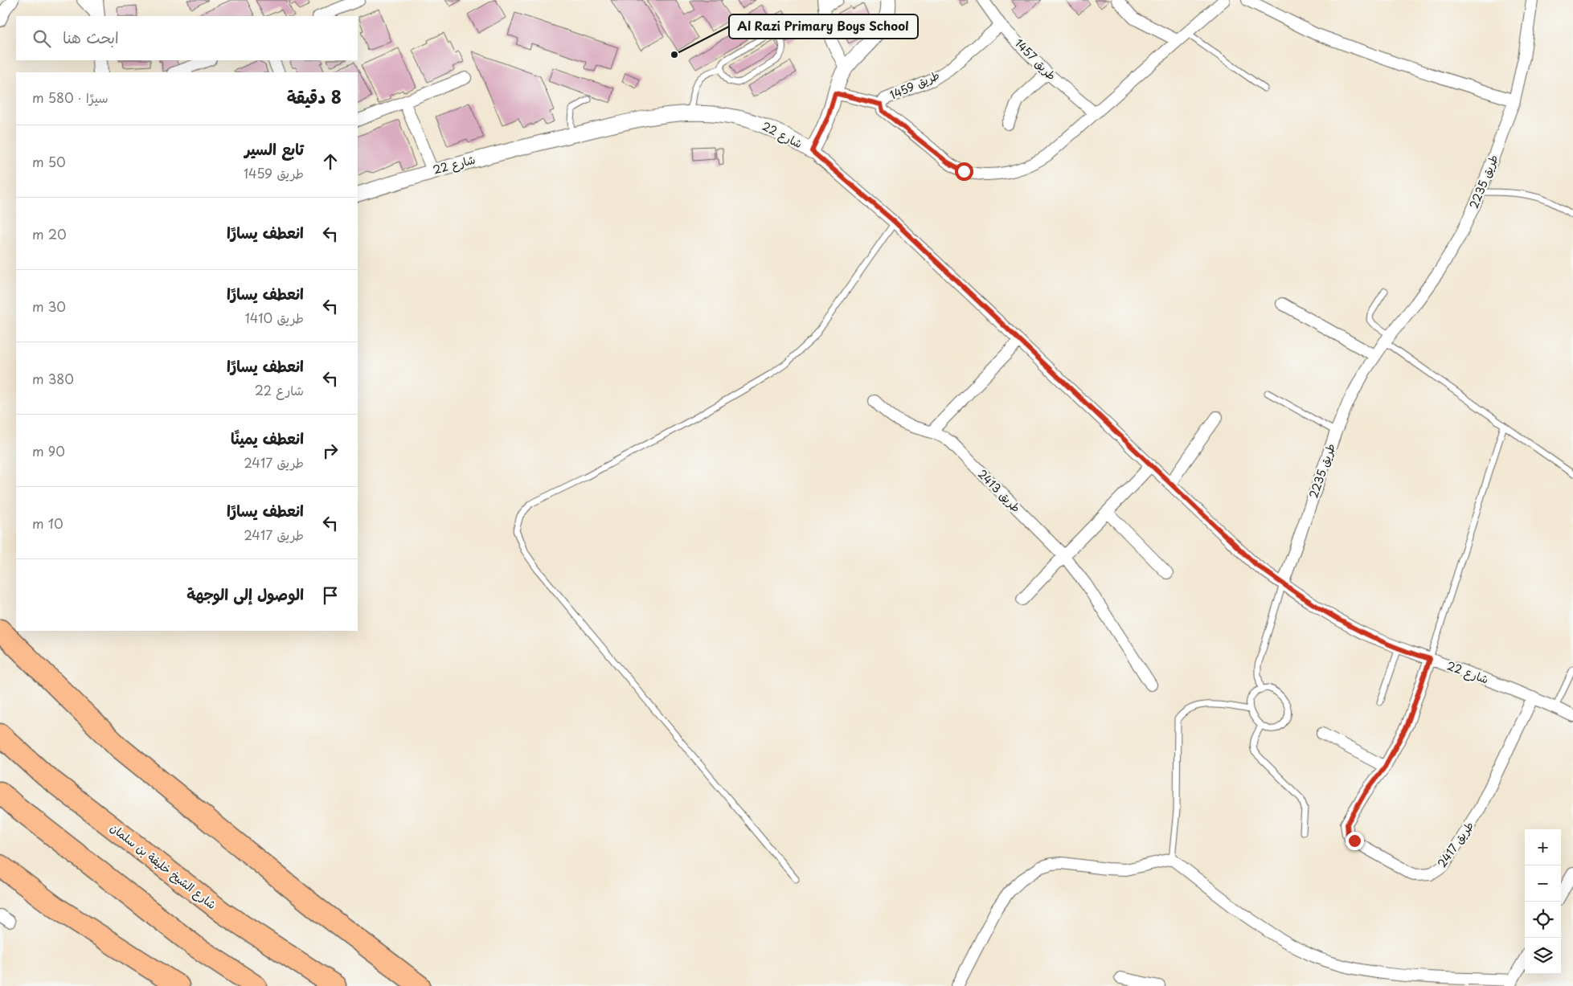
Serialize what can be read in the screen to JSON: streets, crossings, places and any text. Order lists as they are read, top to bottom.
{
  "streets": {
    "highway": ["شارع الشيخ خليفة بن سلمان"],
    "street": [
      "طريق 1457",
      "طريق 1459",
      "شارع 22",
      "طريق 2235",
      "طريق 2413",
      "طريق 2417"
    ]
  },
  "crossings": [
    ["طريق 1457", "طريق 1459"],
    ["شارع 22", "طريق 2235"],
    ["شارع 22", "طريق 2417"]
  ],
  "places": ["Al Razi Primary Boys School"],
  "page": {
    "search": "ابحث هنا",
    "heading": ["8 دقيقة", "سيرًا · 580 m"],
    "list": [
      ["تابع السير", "طريق 1459", "50 m"],
      ["انعطف يسارًا", "20 m"],
      ["انعطف يسارًا", "طريق 1410", "30 m"],
      ["انعطف يسارًا", "شارع 22", "380 m"],
      ["انعطف يمينًا", "طريق 2417", "90 m"],
      ["انعطف يسارًا", "طريق 2417", "10 m"],
      "الوصول إلى الوجهة"
    ],
    "map_buttons": ["+", "−"]
  }
}
